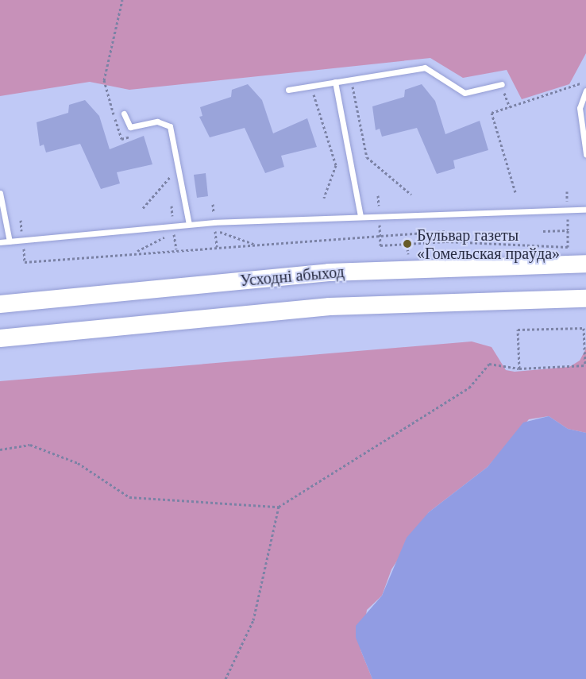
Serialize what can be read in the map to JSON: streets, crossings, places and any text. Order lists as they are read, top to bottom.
{
  "streets": {
    "main road": ["Усходні абыход"]
  },
  "places": ["Бульвар газеты «Гомельская праўда»"]
}
